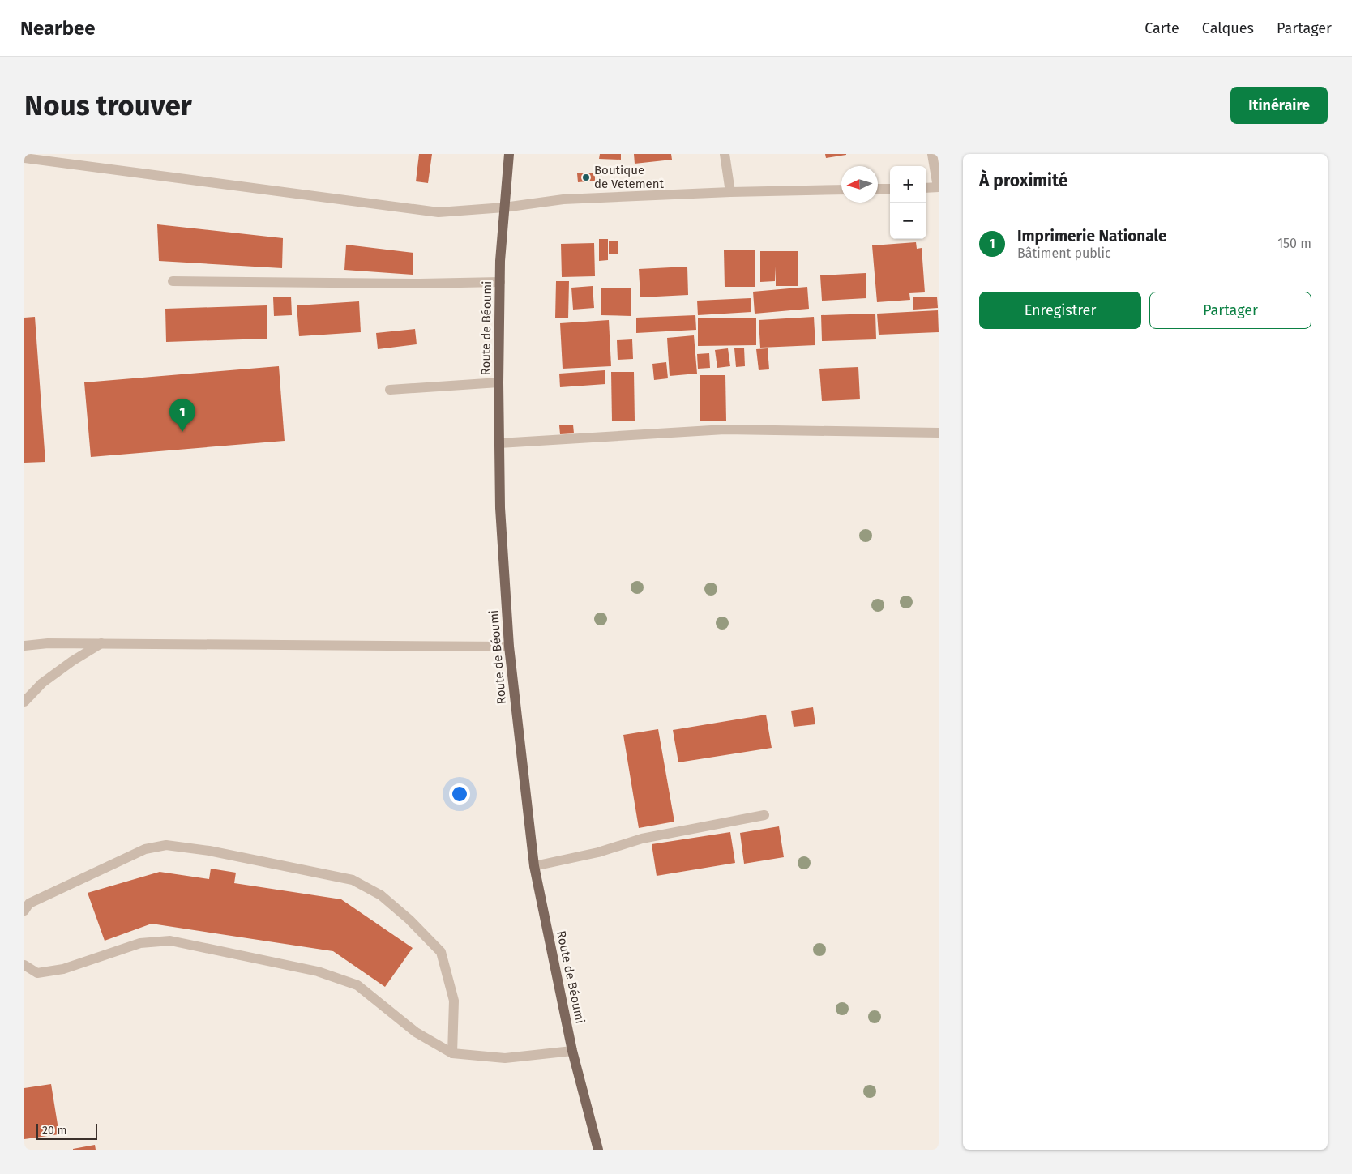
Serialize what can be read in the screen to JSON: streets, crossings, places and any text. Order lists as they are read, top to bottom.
{
  "streets": {
    "main road": ["Route de Béoumi"]
  },
  "places": ["Boutique de Vetement"],
  "scale_bar": "20 m",
  "north": "left",
  "page": {
    "header": "Nearbee",
    "nav": ["Carte", "Calques", "Partager"],
    "buttons": [
      "Itinéraire",
      ["Enregistrer", "Partager"]
    ],
    "title": "Nous trouver",
    "heading": "À proximité",
    "map_buttons": ["+", "−"],
    "list": [
      {
        "mark": "1",
        "name": "Imprimerie Nationale",
        "note": "Bâtiment public",
        "value": "150 m"
      }
    ],
    "pins": "1",
    "scale": "20 m"
  }
}
